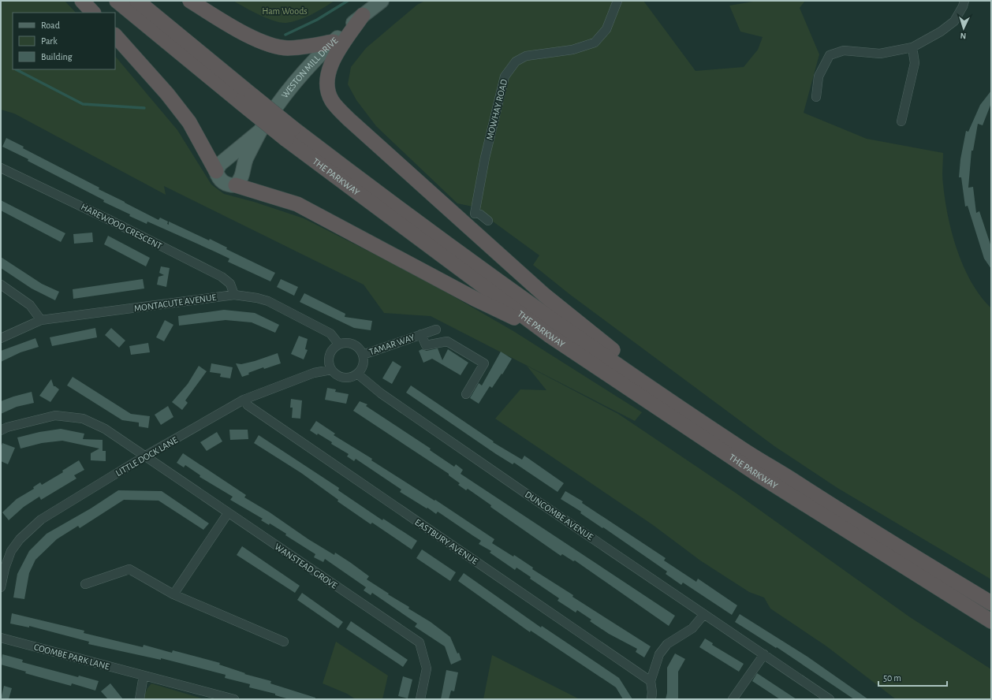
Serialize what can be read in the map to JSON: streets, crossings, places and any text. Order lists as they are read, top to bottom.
{
  "streets": {
    "highway": ["THE PARKWAY"],
    "main road": ["WESTON MILL DRIVE"],
    "street": [
      "MOWHAY ROAD",
      "HAREWOOD CRESCENT",
      "MONTACUTE AVENUE",
      "TAMAR WAY",
      "LITTLE DOCK LANE",
      "DUNCOMBE AVENUE",
      "EASTBURY AVENUE",
      "WANSTEAD GROVE",
      "COOMBE PARK LANE"
    ]
  },
  "crossings": [
    ["HAREWOOD CRESCENT", "MONTACUTE AVENUE"],
    ["MONTACUTE AVENUE", "TAMAR WAY"],
    ["MONTACUTE AVENUE", "LITTLE DOCK LANE"],
    ["MONTACUTE AVENUE", "DUNCOMBE AVENUE"],
    ["TAMAR WAY", "LITTLE DOCK LANE"],
    ["TAMAR WAY", "DUNCOMBE AVENUE"],
    ["LITTLE DOCK LANE", "DUNCOMBE AVENUE"],
    ["LITTLE DOCK LANE", "EASTBURY AVENUE"],
    ["LITTLE DOCK LANE", "WANSTEAD GROVE"]
  ],
  "parks": ["Ham Woods"],
  "legend": ["Road", "Park", "Building"],
  "scale_bar": "50 m",
  "north": "bottom"
}
